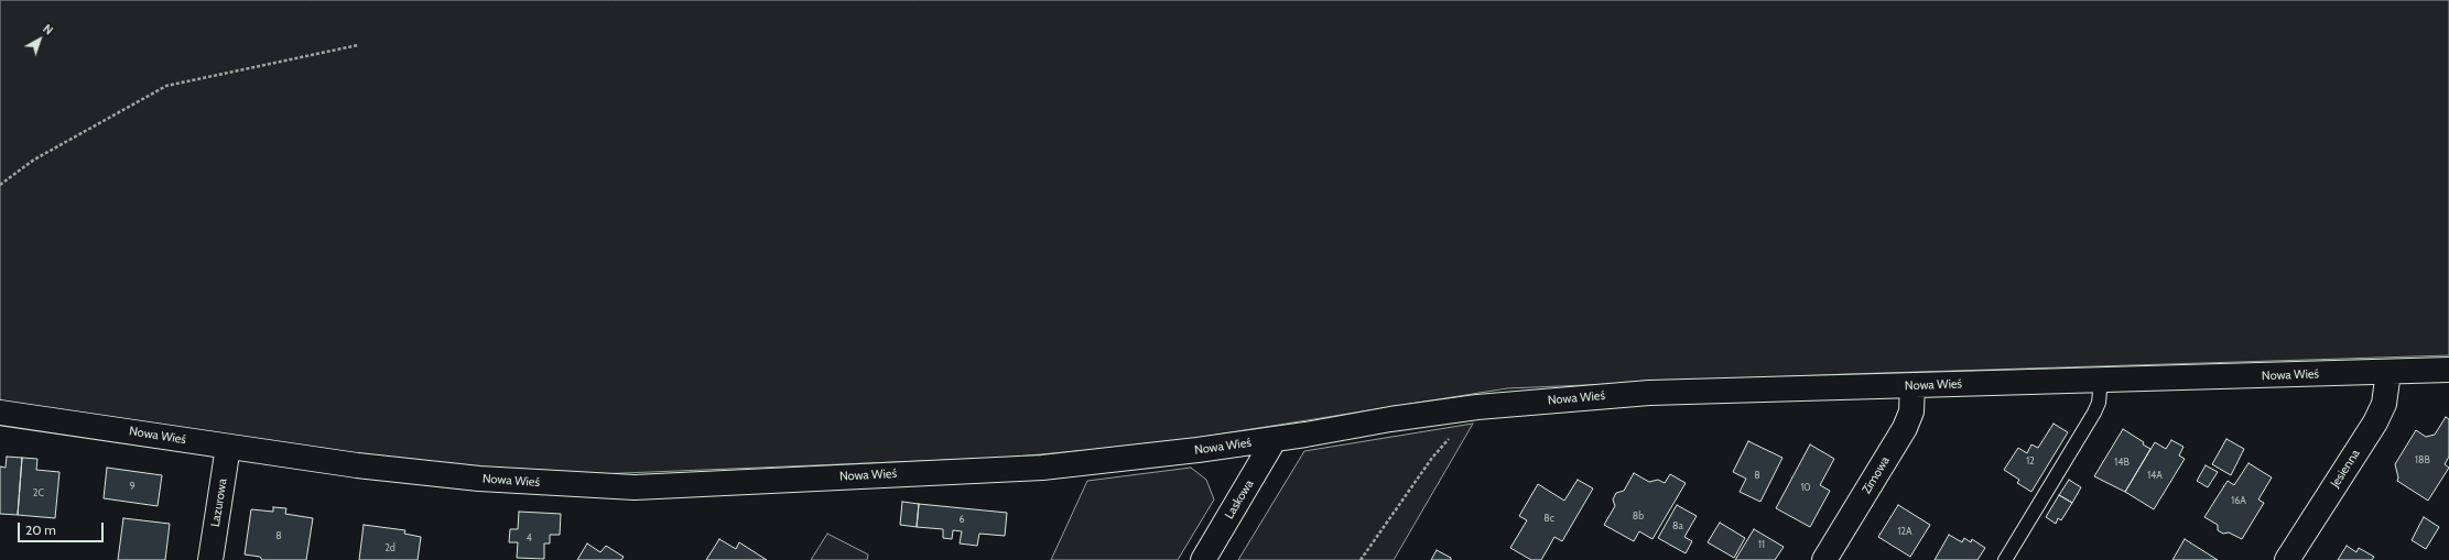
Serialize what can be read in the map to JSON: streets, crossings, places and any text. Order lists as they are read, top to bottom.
{
  "streets": {
    "street": [
      "Nowa Wieś",
      "Jesienna",
      "Zimowa",
      "Laskowa",
      "Lazurowa"
    ]
  },
  "crossings": [
    ["Nowa Wieś", "Jesienna"],
    ["Nowa Wieś", "Zimowa"],
    ["Nowa Wieś", "Laskowa"],
    ["Nowa Wieś", "Lazurowa"]
  ],
  "house_numbers": [
    "18B",
    "12",
    "14B",
    "8",
    "14A",
    "9",
    "10",
    "2C",
    "16A",
    "8b",
    "8c",
    "6",
    "8a",
    "12A",
    "8",
    "4",
    "11",
    "2d"
  ],
  "scale_bar": "20 m",
  "north": "top right"
}
